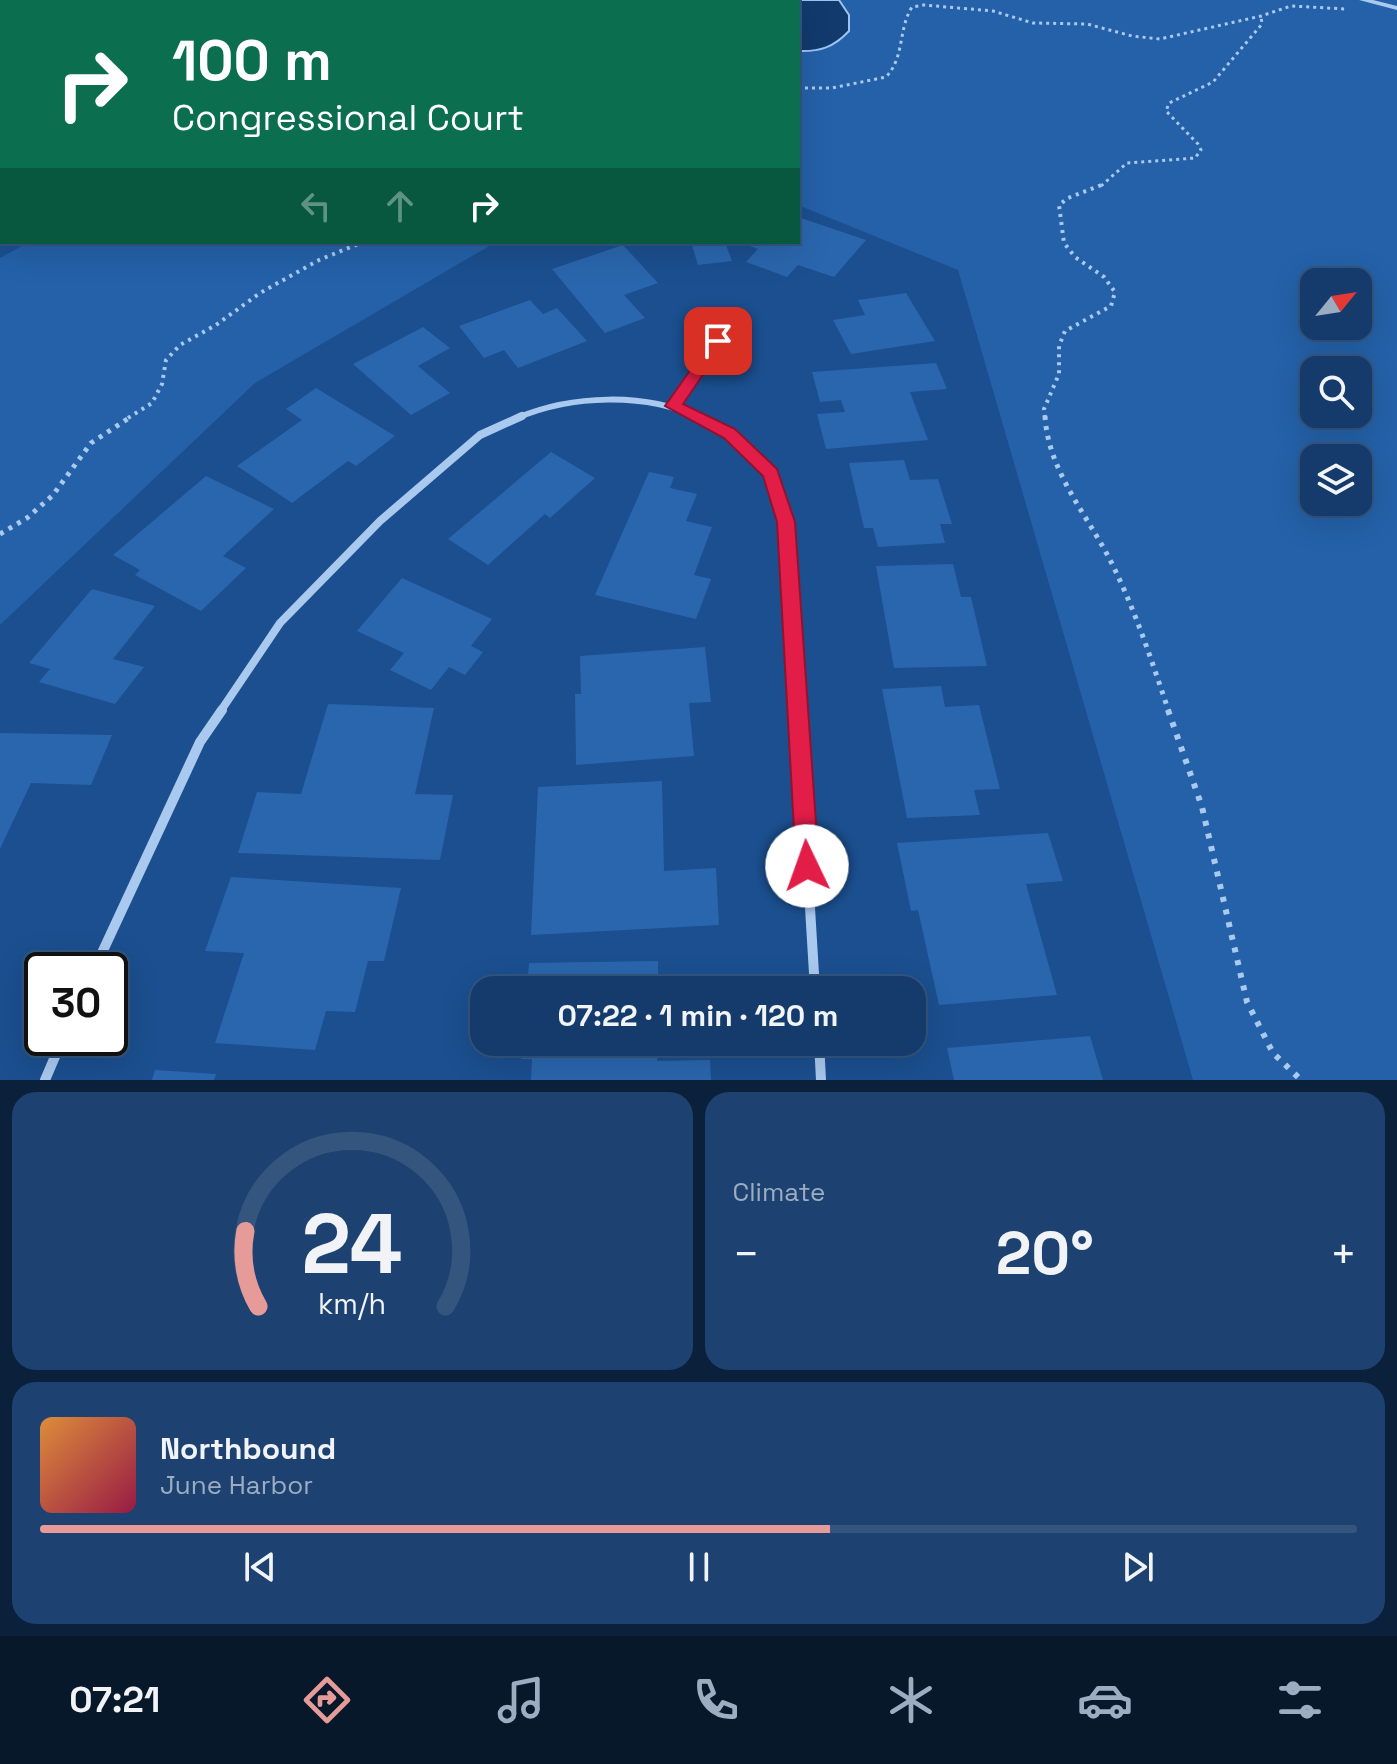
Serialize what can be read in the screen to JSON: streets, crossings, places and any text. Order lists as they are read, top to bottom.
{
  "north": "top right",
  "page": {
    "turn": ["100 m", "Congressional Court"],
    "limit": "30",
    "trip": "07:22 · 1 min · 120 m",
    "tile": "Climate",
    "heat": ["−", "20°", "+"],
    "song": ["Northbound", "June Harbor"],
    "tabs": "07:21",
    "gauge": ["24", "km/h"]
  }
}
